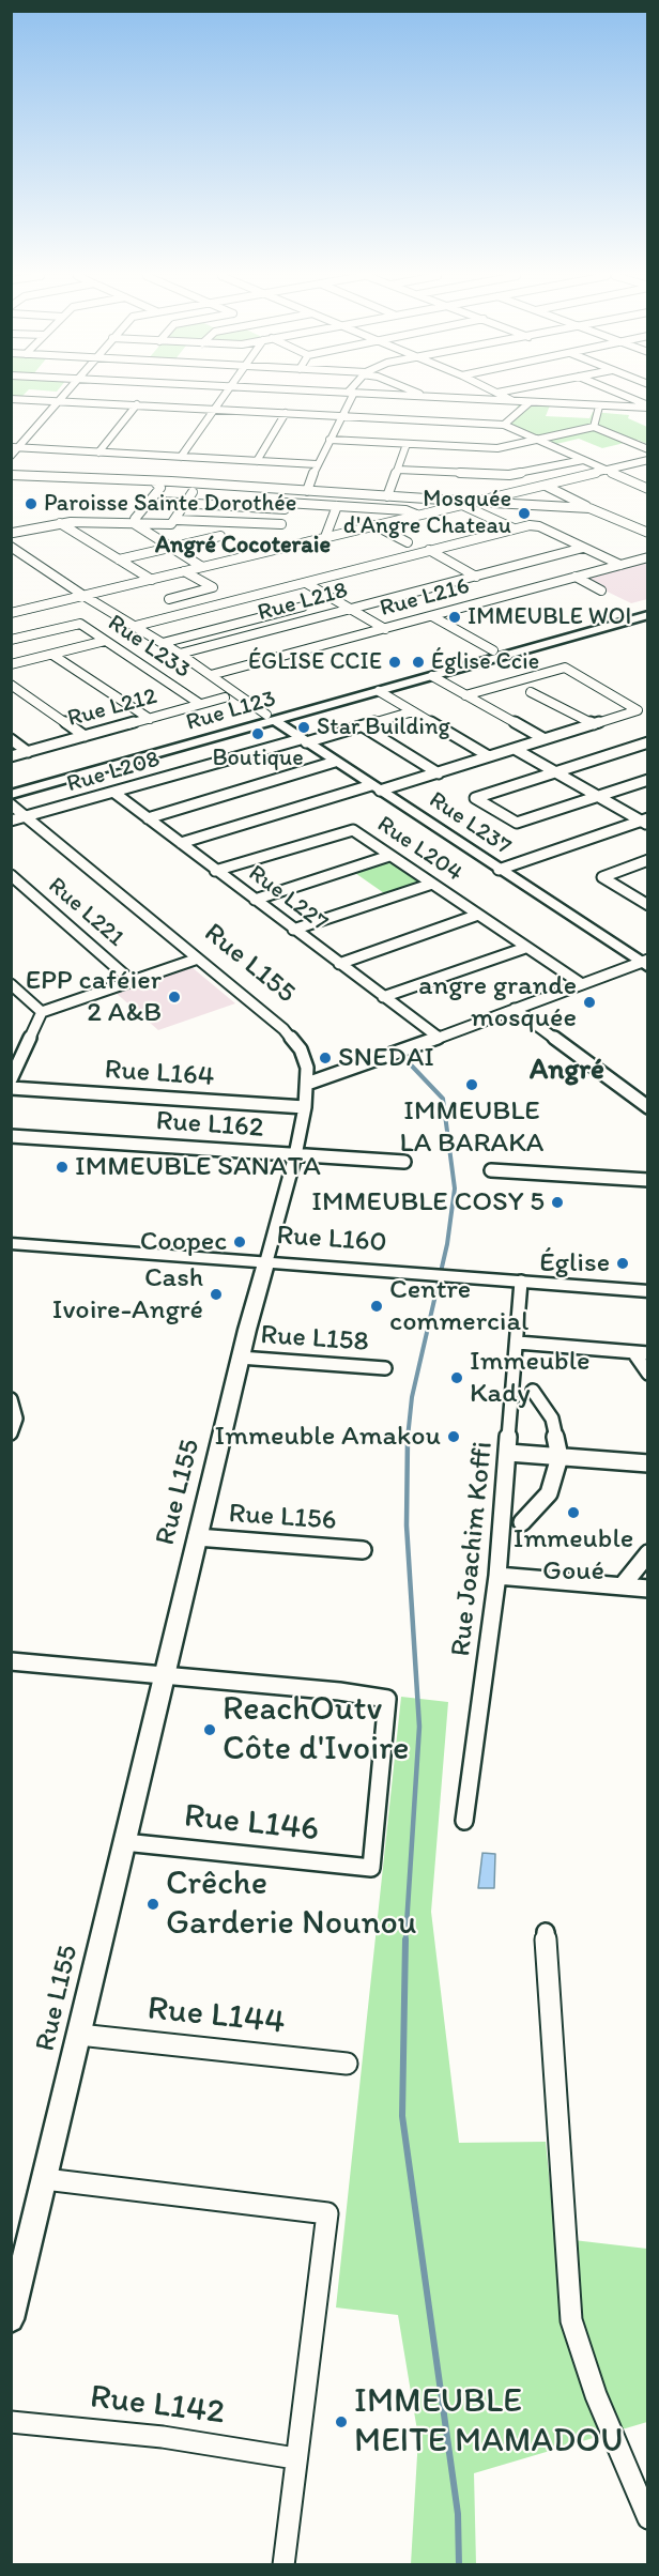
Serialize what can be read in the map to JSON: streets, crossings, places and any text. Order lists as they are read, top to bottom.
{
  "streets": {
    "main road": ["Rue L123"],
    "street": [
      "Rue L216",
      "Rue L218",
      "Rue L233",
      "Rue L212",
      "Rue L208",
      "Rue L237",
      "Rue L204",
      "Rue L227",
      "Rue L221",
      "Rue L155",
      "Rue L164",
      "Rue L162",
      "Rue L160",
      "Rue L158",
      "Rue L156",
      "Rue Joachim Koffi",
      "Rue L146",
      "Rue L144",
      "Rue L142"
    ]
  },
  "crossings": [
    ["Rue L216", "Rue L237"],
    ["Rue L218", "Rue L237"],
    ["Rue L233", "Rue L212"],
    ["Rue L123", "Rue L237"],
    ["Rue L208", "Rue L237"],
    ["Rue L208", "Rue L227"],
    ["Rue L208", "Rue L155"],
    ["Rue L237", "Rue L204"],
    ["Rue L237", "Rue L227"],
    ["Rue L237", "Rue L155"],
    ["Rue L204", "Rue L227"],
    ["Rue L155", "Rue L164"],
    ["Rue L155", "Rue L162"],
    ["Rue L155", "Rue L160"],
    ["Rue L155", "Rue L158"],
    ["Rue L155", "Rue L156"],
    ["Rue L155", "Rue L146"],
    ["Rue L155", "Rue L144"],
    ["Rue L160", "Rue Joachim Koffi"]
  ],
  "districts": ["Angré Cocoteraie", "Angré"],
  "places": [
    "Paroisse Sainte Dorothée",
    "Mosquée d'Angre Chateau",
    "IMMEUBLE WOI",
    "ÉGLISE CCIE",
    "Église Ccie",
    "Star Building",
    "Boutique",
    "EPP caféier 2 A&B",
    "angre grande mosquée",
    "SNEDAI",
    "IMMEUBLE LA BARAKA",
    "IMMEUBLE SANATA",
    "IMMEUBLE COSY 5",
    "Coopec",
    "Église",
    "Cash Ivoire-Angré",
    "Centre commercial",
    "Immeuble Kady",
    "Immeuble Amakou",
    "Immeuble Goué",
    "ReachOutv Côte d'Ivoire",
    "Crêche Garderie Nounou",
    "IMMEUBLE MEITE MAMADOU"
  ]
}
